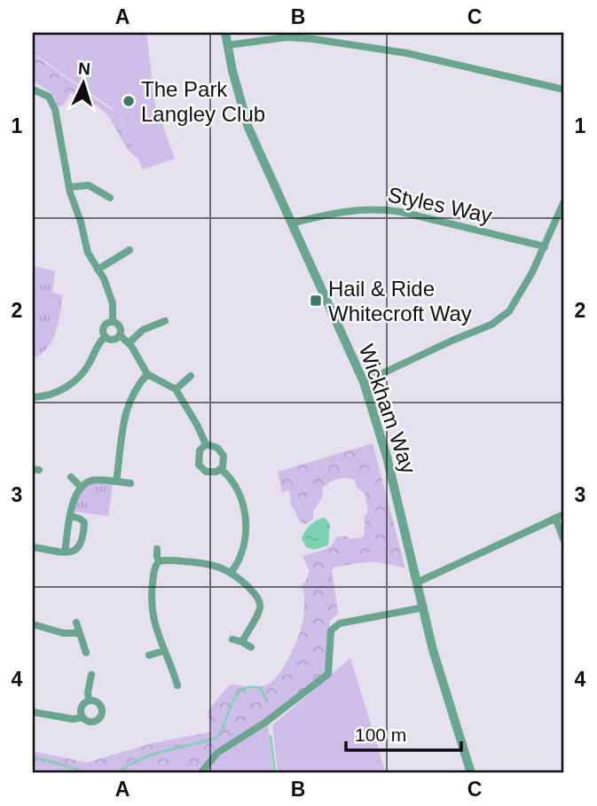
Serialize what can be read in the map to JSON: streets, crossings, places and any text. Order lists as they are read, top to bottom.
{
  "streets": {
    "street": ["Styles Way", "Wickham Way"]
  },
  "crossings": [
    ["Styles Way", "Wickham Way"]
  ],
  "places": {
    "other": ["The Park Langley Club"],
    "transit": ["Hail & Ride Whitecroft Way"]
  },
  "scale_bar": "100 m",
  "north": "top",
  "grid": {
    "columns": ["A", "B", "C"],
    "rows": [
      "1",
      "2",
      "3",
      "4"
    ]
  }
}
